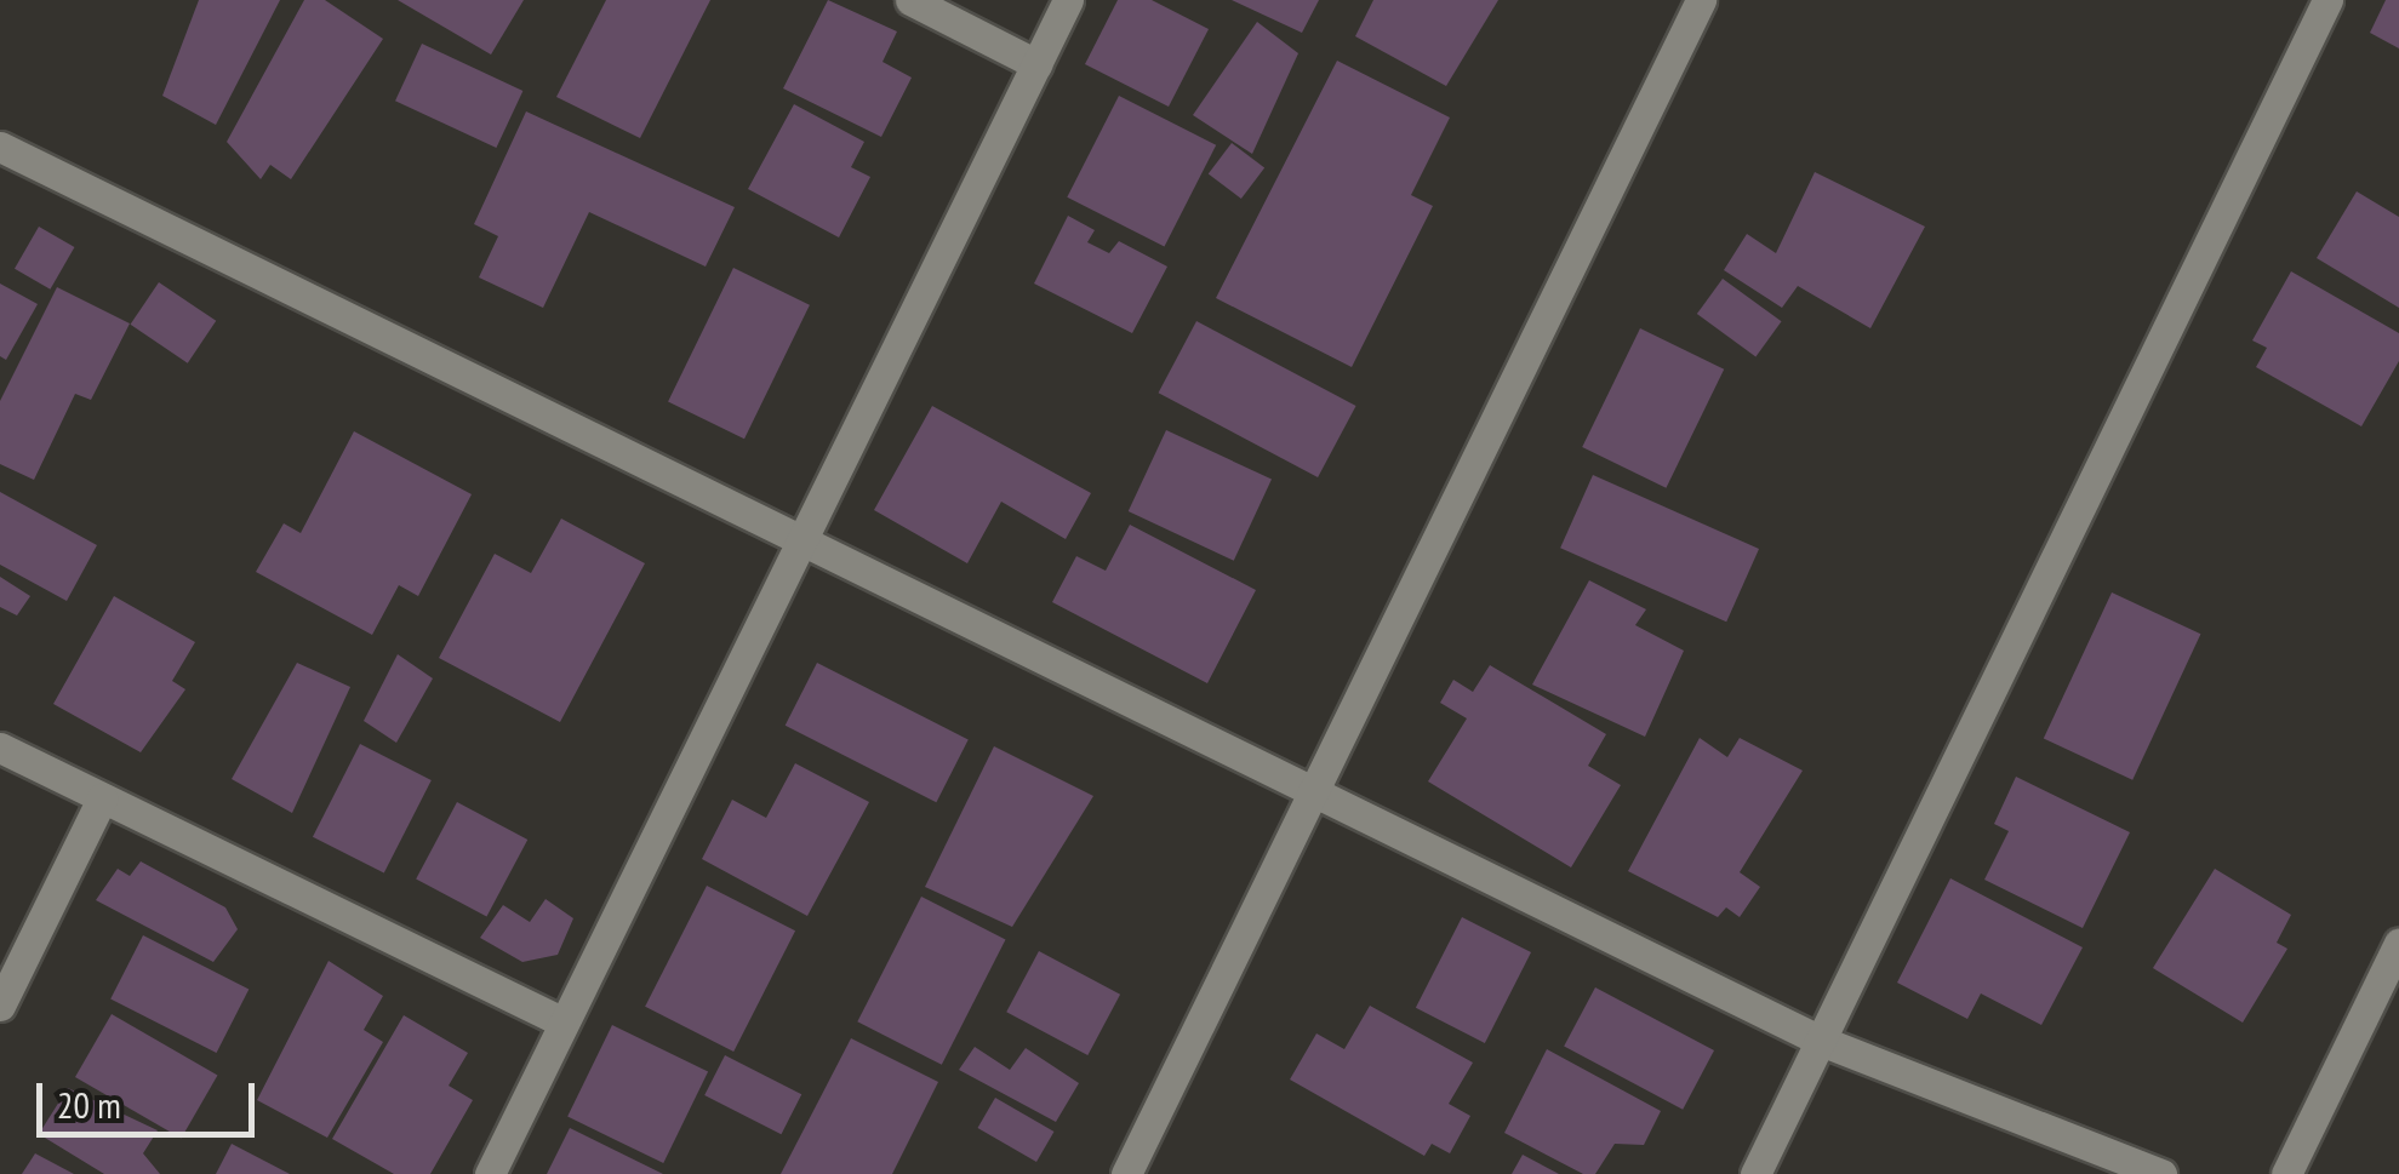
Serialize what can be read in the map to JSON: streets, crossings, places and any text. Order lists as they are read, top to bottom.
{
  "scale_bar": "20 m"
}
